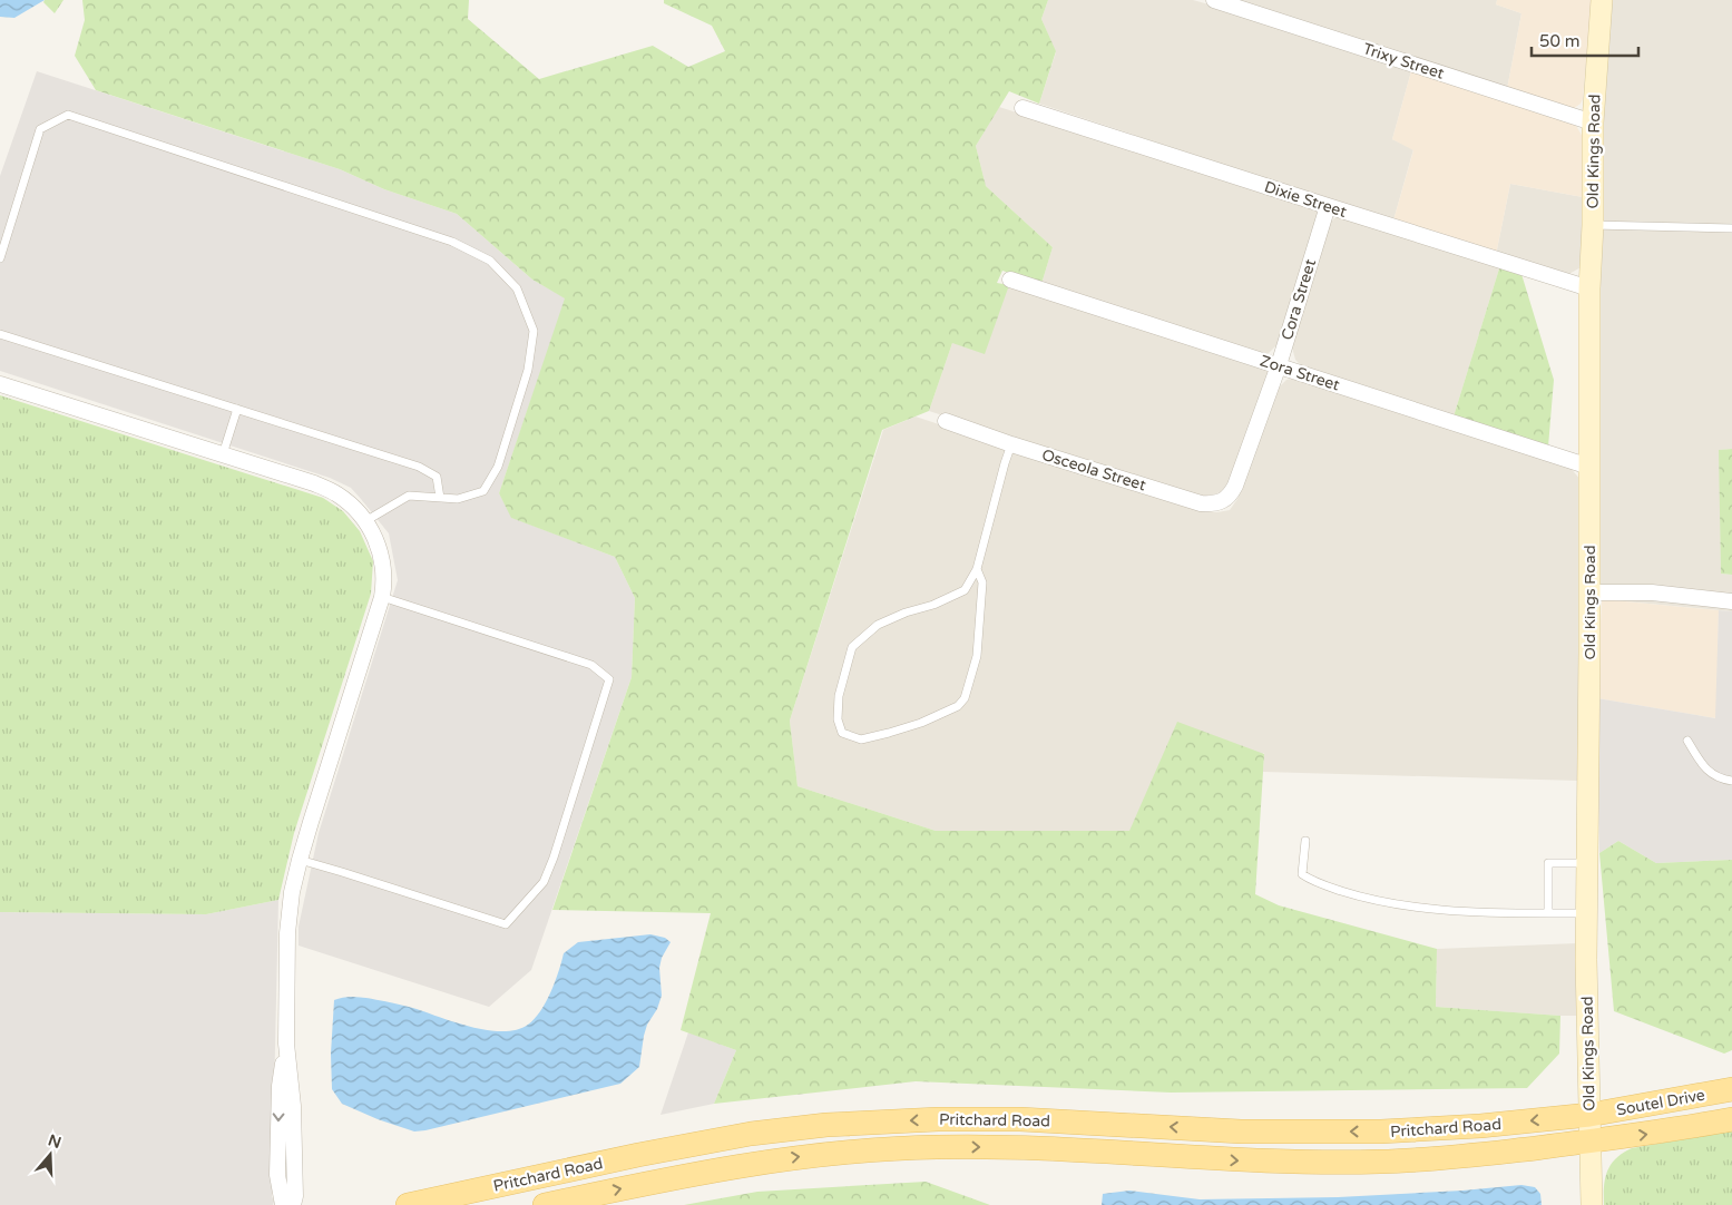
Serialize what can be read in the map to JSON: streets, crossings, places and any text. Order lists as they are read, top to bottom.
{
  "streets": {
    "main road": ["Soutel Drive", "Pritchard Road"],
    "street": [
      "Trixy Street",
      "Old Kings Road",
      "Dixie Street",
      "Cora Street",
      "Zora Street",
      "Osceola Street"
    ]
  },
  "crossings": [
    ["Trixy Street", "Old Kings Road"],
    ["Old Kings Road", "Dixie Street"],
    ["Old Kings Road", "Zora Street"],
    ["Old Kings Road", "Soutel Drive"],
    ["Old Kings Road", "Pritchard Road"],
    ["Dixie Street", "Cora Street"],
    ["Cora Street", "Zora Street"],
    ["Cora Street", "Osceola Street"],
    ["Soutel Drive", "Pritchard Road"]
  ],
  "scale_bar": "50 m",
  "north": "top"
}
